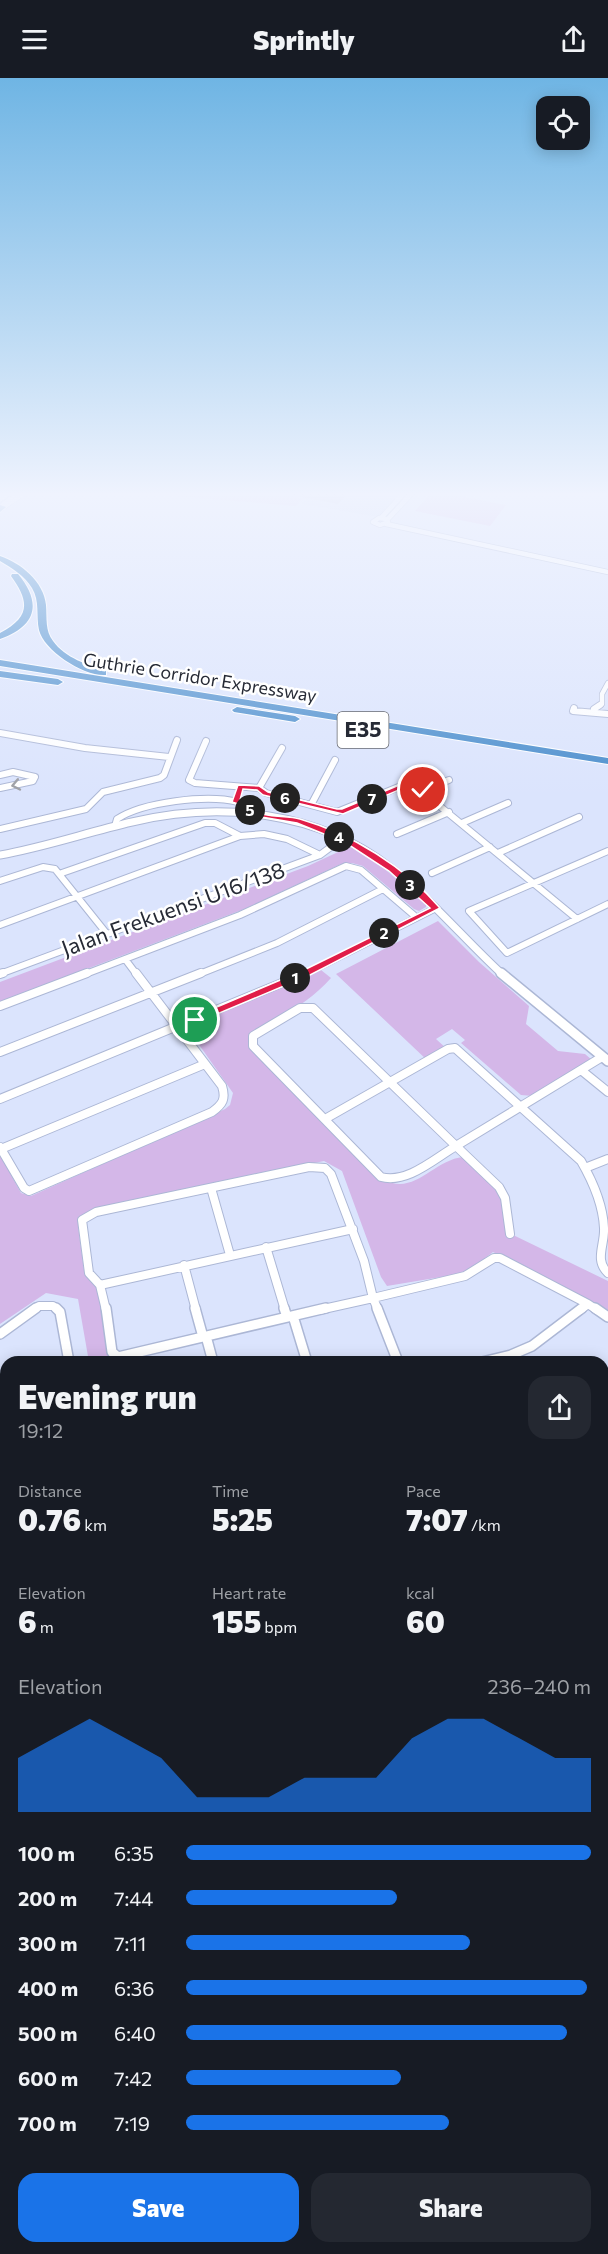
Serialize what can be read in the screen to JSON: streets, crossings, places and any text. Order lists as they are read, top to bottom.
{
  "streets": {
    "highway": ["Guthrie Corridor Expressway", "E35"],
    "street": ["Jalan Frekuensi U16/138"]
  },
  "page": {
    "header": "Sprintly",
    "pins": [
      "6",
      "7",
      "5",
      "4",
      "3",
      "2",
      "1"
    ],
    "heading": ["Evening run", "19:12"],
    "stats": [
      ["Distance", "0.76 km"],
      ["Time", "5:25"],
      ["Pace", "7:07 /km"],
      ["Elevation", "6 m"],
      ["Heart rate", "155 bpm"],
      ["kcal", "60"]
    ],
    "chart": ["Elevation", "236–240 m"],
    "list": [
      {
        "name": "100 m",
        "note": "6:35"
      },
      {
        "name": "200 m",
        "note": "7:44"
      },
      {
        "name": "300 m",
        "note": "7:11"
      },
      {
        "name": "400 m",
        "note": "6:36"
      },
      {
        "name": "500 m",
        "note": "6:40"
      },
      {
        "name": "600 m",
        "note": "7:42"
      },
      {
        "name": "700 m",
        "note": "7:19"
      }
    ],
    "buttons": ["Save", "Share"]
  }
}
